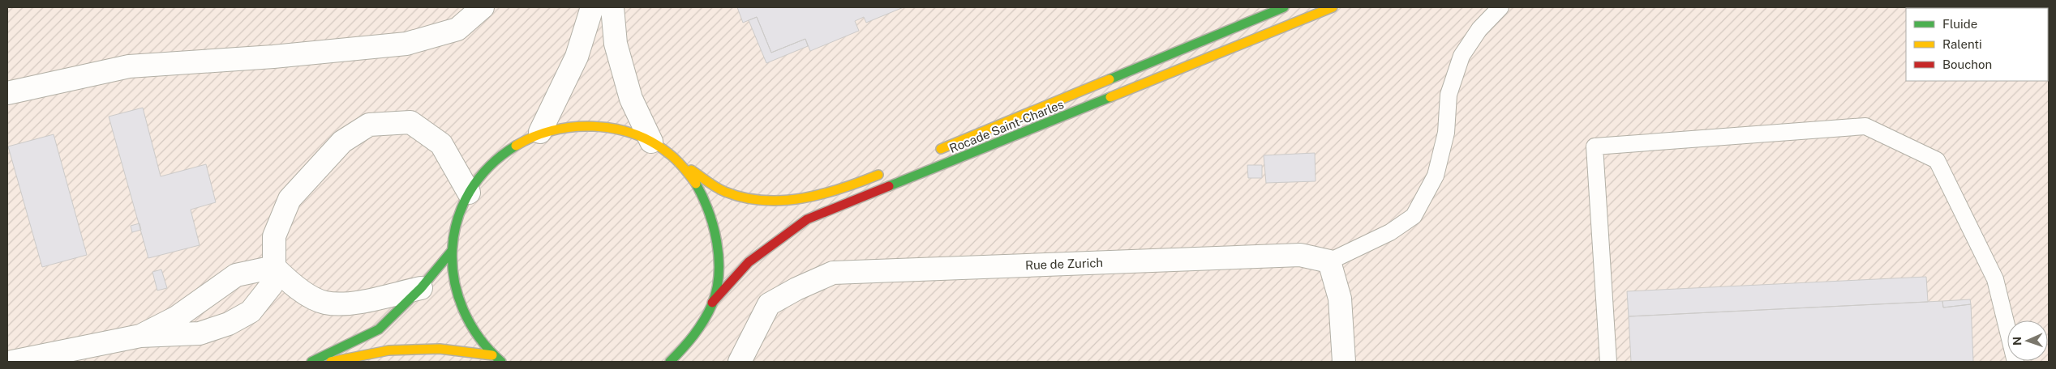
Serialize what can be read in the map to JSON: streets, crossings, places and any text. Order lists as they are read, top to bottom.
{
  "streets": {
    "main road": ["Rocade Saint-Charles"],
    "street": ["Rue de Zurich"]
  },
  "legend": ["Fluide", "Ralenti", "Bouchon"],
  "north": "left"
}
